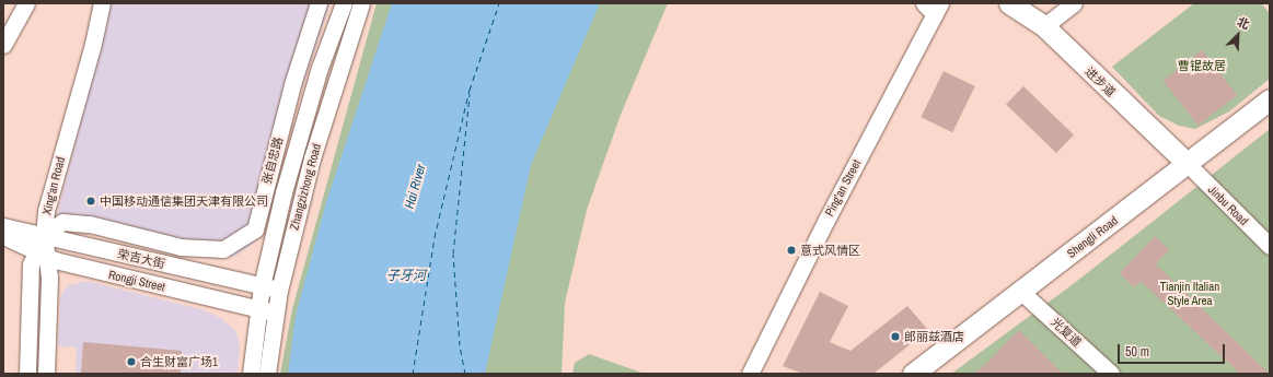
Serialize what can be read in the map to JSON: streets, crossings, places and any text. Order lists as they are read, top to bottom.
{
  "streets": {
    "main road": ["进步道", "Shengli Road"],
    "street": [
      "张自忠路",
      "Xing'an Road",
      "Zhangzizhong Road",
      "Ping'an Street",
      "Jinbu Road",
      "荣吉大街",
      "Rongji Street",
      "光复道"
    ]
  },
  "crossings": [
    ["进步道", "Jinbu Road"],
    ["进步道", "Shengli Road"],
    ["张自忠路", "Xing'an Road"],
    ["张自忠路", "荣吉大街"],
    ["Xing'an Road", "荣吉大街"],
    ["Zhangzizhong Road", "荣吉大街"],
    ["Zhangzizhong Road", "Rongji Street"],
    ["Jinbu Road", "Shengli Road"],
    ["Shengli Road", "光复道"]
  ],
  "water": ["Hai River", "子牙河"],
  "parks": ["曹锟故居", "Tianjin Italian Style Area"],
  "places": [
    "中国移动通信集团天津有限公司",
    "意式风情区",
    "郎丽兹酒店",
    "合生财富广场1"
  ],
  "scale_bar": "50 m",
  "north": "top right"
}
